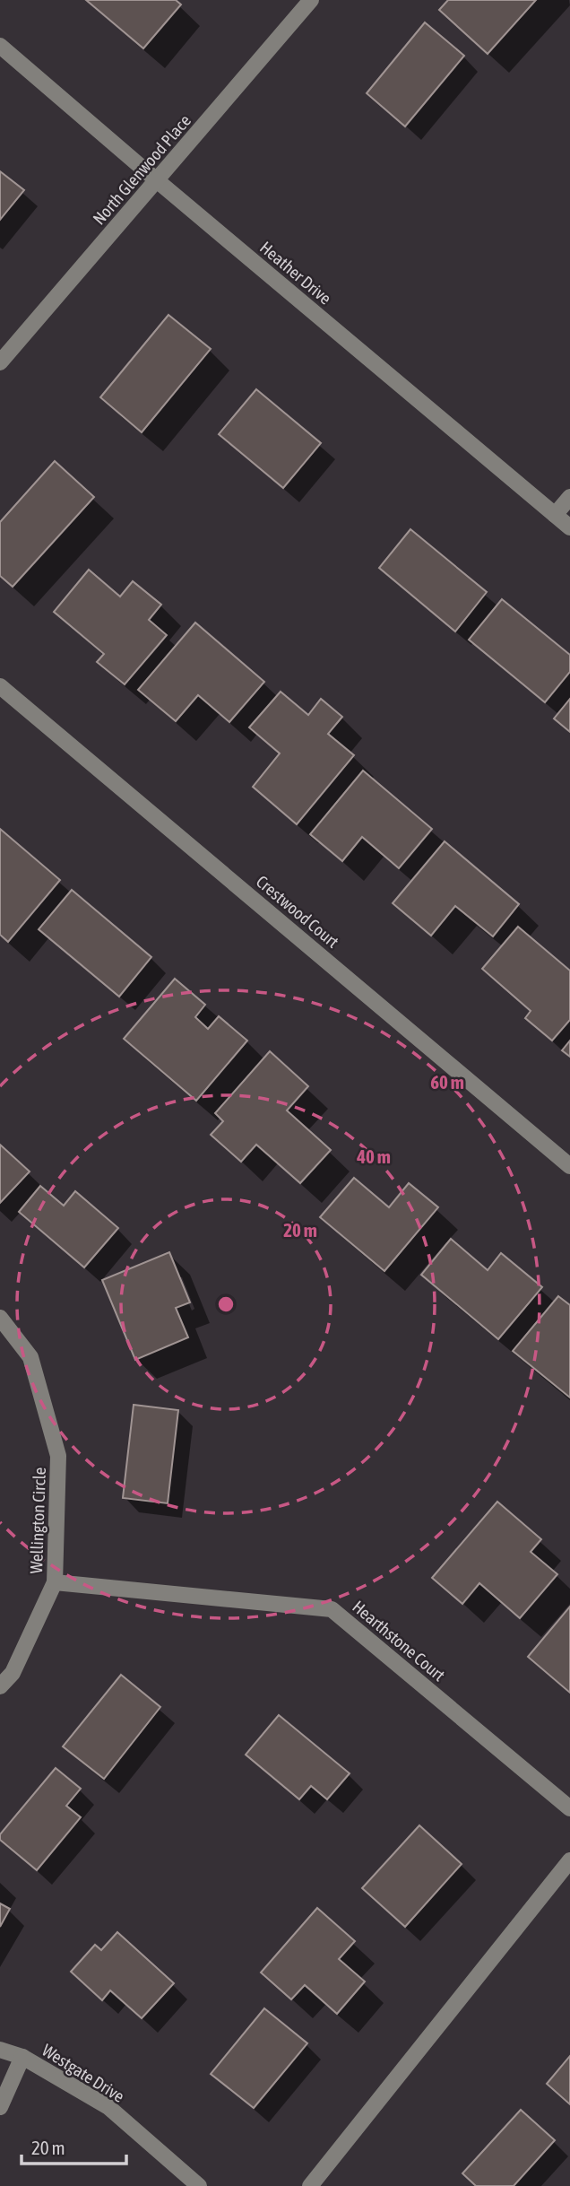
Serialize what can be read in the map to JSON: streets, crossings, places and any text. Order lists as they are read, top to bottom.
{
  "streets": {
    "street": [
      "North Glenwood Place",
      "Heather Drive",
      "Crestwood Court",
      "Wellington Circle",
      "Hearthstone Court",
      "Westgate Drive"
    ]
  },
  "crossings": [
    ["North Glenwood Place", "Heather Drive"],
    ["Wellington Circle", "Hearthstone Court"]
  ],
  "scale_bar": "20 m",
  "rings": ["60 m", "40 m", "20 m"]
}
